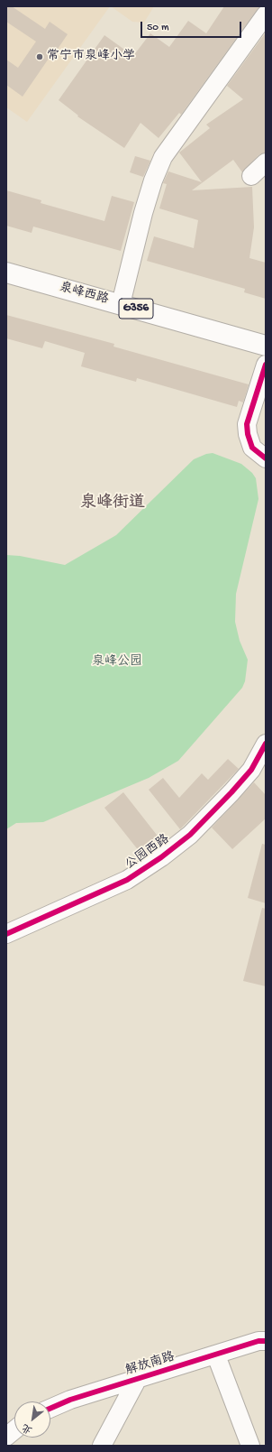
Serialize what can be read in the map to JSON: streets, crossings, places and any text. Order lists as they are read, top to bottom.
{
  "streets": {
    "highway": ["泉峰西路", "G356"],
    "street": ["公园西路", "解放南路"]
  },
  "districts": ["泉峰街道"],
  "parks": ["泉峰公园"],
  "places": ["常宁市泉峰小学"],
  "scale_bar": "50 m",
  "north": "bottom left"
}
